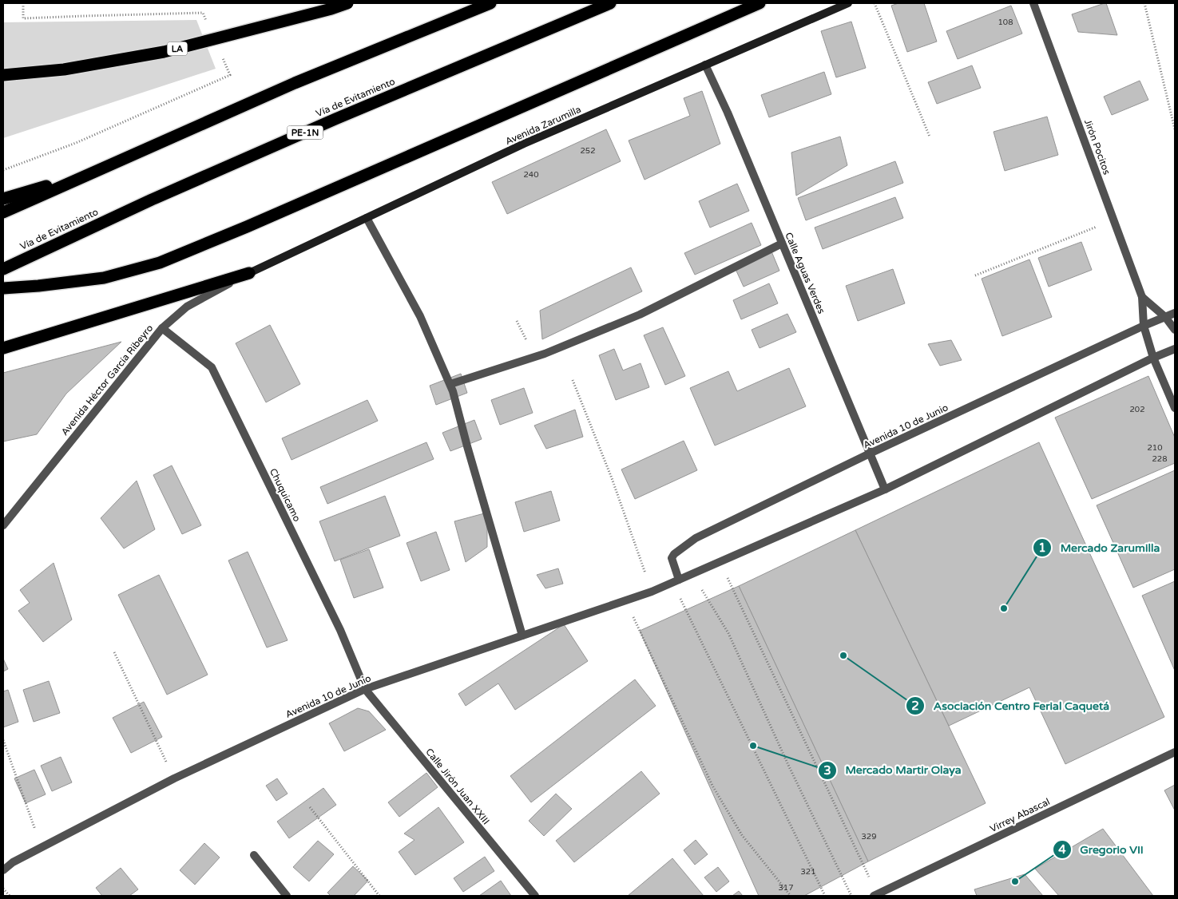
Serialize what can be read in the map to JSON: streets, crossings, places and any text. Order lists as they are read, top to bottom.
{
  "streets": {
    "highway": ["LA", "Vía de Evitamiento", "PE-1N"],
    "main road": ["Avenida Zarumilla"],
    "street": [
      "Jirón Pocitos",
      "Calle Aguas Verdes",
      "Avenida Héctor García Ribeyro",
      "Avenida 10 de Junio",
      "Chuquicamo",
      "Calle Jirón Juan XXIII",
      "Virrey Abascal"
    ]
  },
  "crossings": [
    ["Avenida Zarumilla", "Calle Aguas Verdes"],
    ["Avenida Zarumilla", "Avenida Héctor García Ribeyro"],
    ["Jirón Pocitos", "Avenida 10 de Junio"],
    ["Calle Aguas Verdes", "Avenida 10 de Junio"],
    ["Avenida Héctor García Ribeyro", "Chuquicamo"],
    ["Avenida 10 de Junio", "Chuquicamo"],
    ["Avenida 10 de Junio", "Calle Jirón Juan XXIII"],
    ["Chuquicamo", "Calle Jirón Juan XXIII"]
  ],
  "places": [
    "Mercado Zarumilla",
    "Asociación Centro Ferial Caquetá",
    "Mercado Martir Olaya",
    "Gregorio VII"
  ],
  "house_numbers": [
    "108",
    "252",
    "240",
    "202",
    "210",
    "228",
    "329",
    "321",
    "317"
  ]
}
